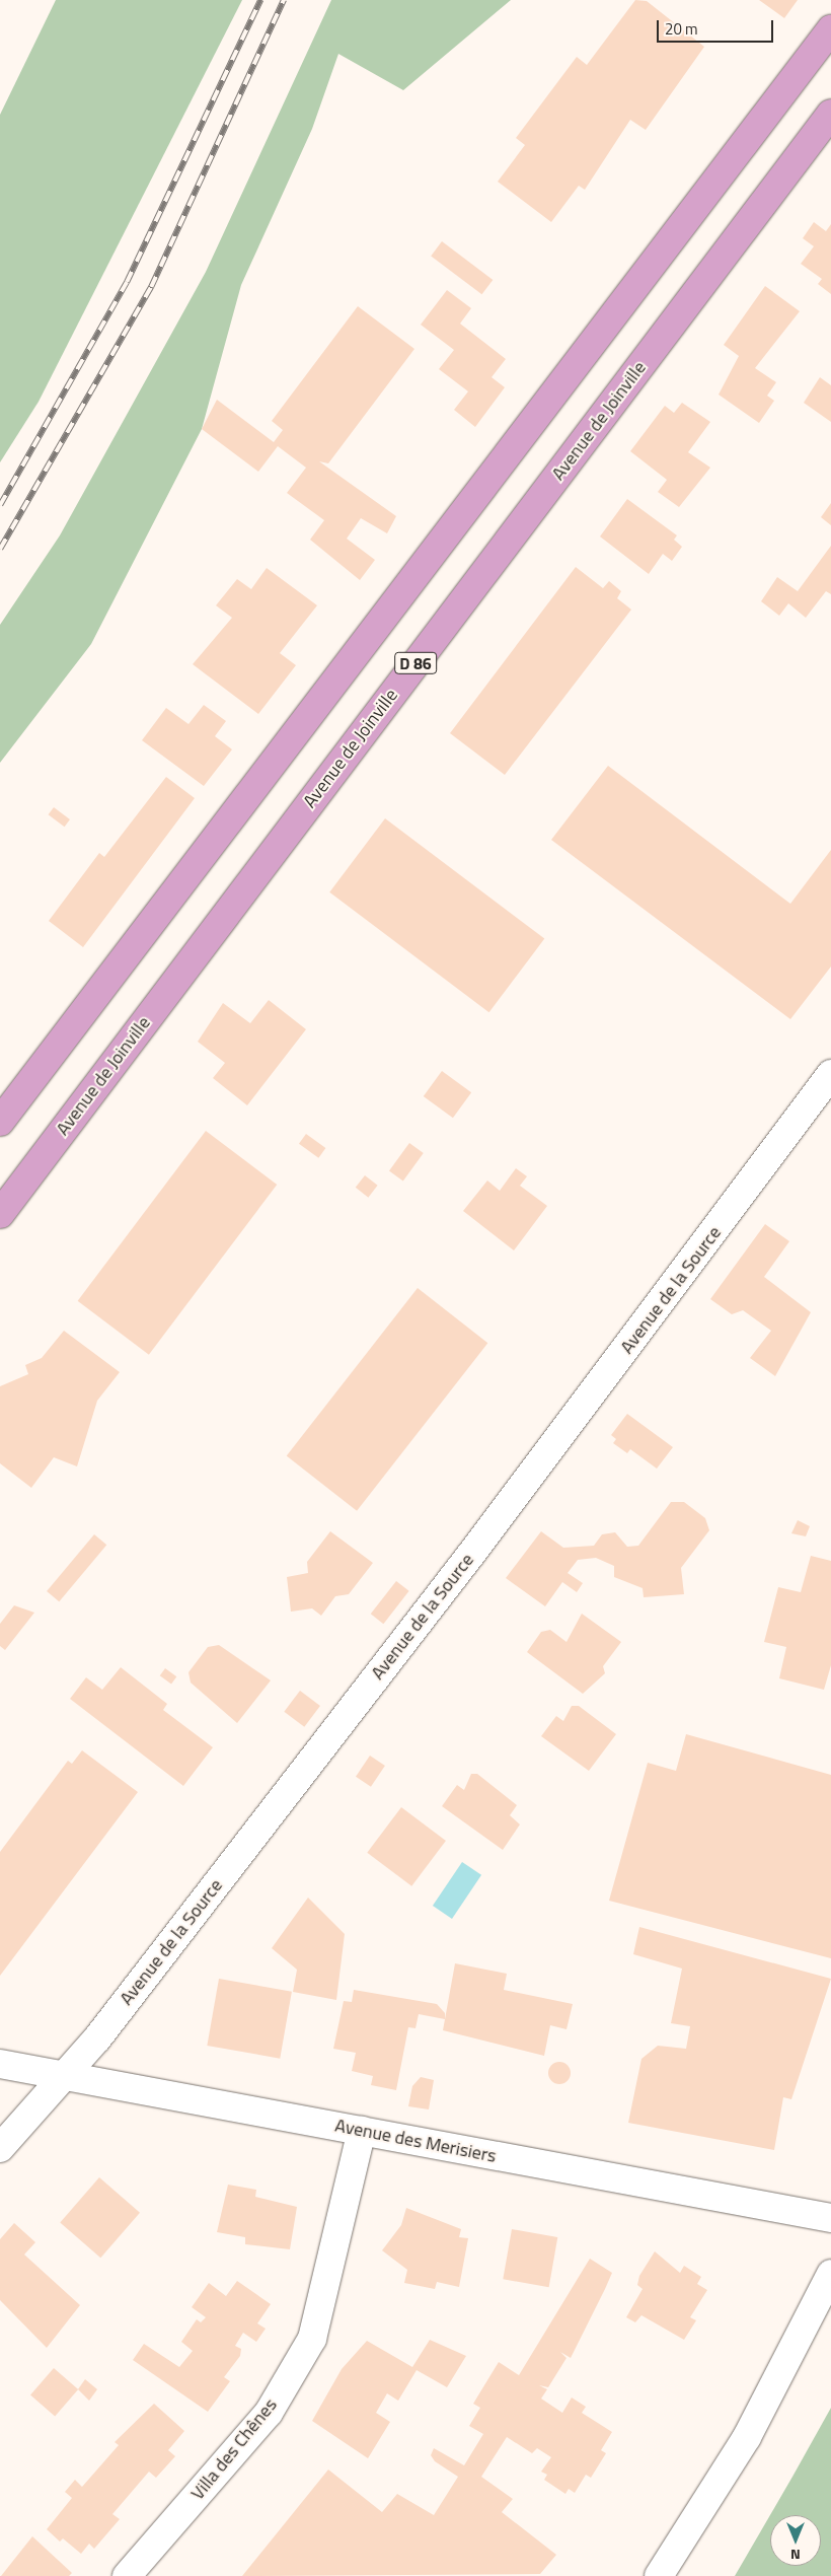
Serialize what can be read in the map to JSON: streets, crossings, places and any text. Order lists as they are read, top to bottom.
{
  "streets": {
    "main road": ["Avenue de Joinville", "D 86"],
    "street": ["Avenue de la Source", "Avenue des Merisiers", "Villa des Chênes"]
  },
  "crossings": [
    ["Avenue de la Source", "Avenue des Merisiers"],
    ["Avenue des Merisiers", "Villa des Chênes"]
  ],
  "scale_bar": "20 m",
  "north": "bottom"
}
